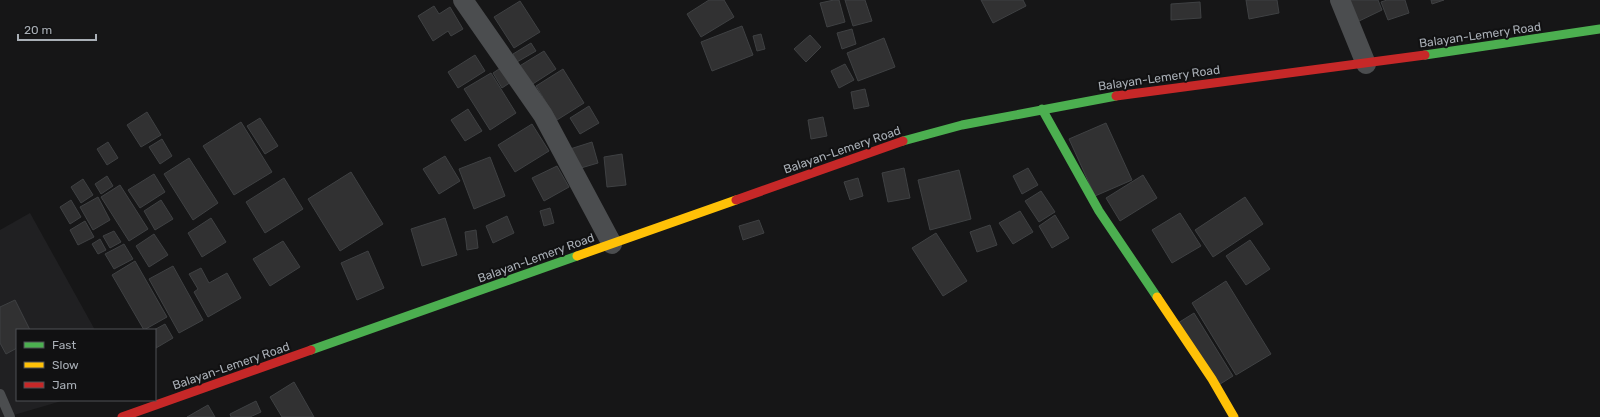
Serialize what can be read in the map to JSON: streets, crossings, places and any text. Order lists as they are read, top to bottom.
{
  "streets": {
    "main road": ["Balayan-Lemery Road"]
  },
  "legend": ["Fast", "Slow", "Jam"],
  "scale_bar": "20 m"
}
